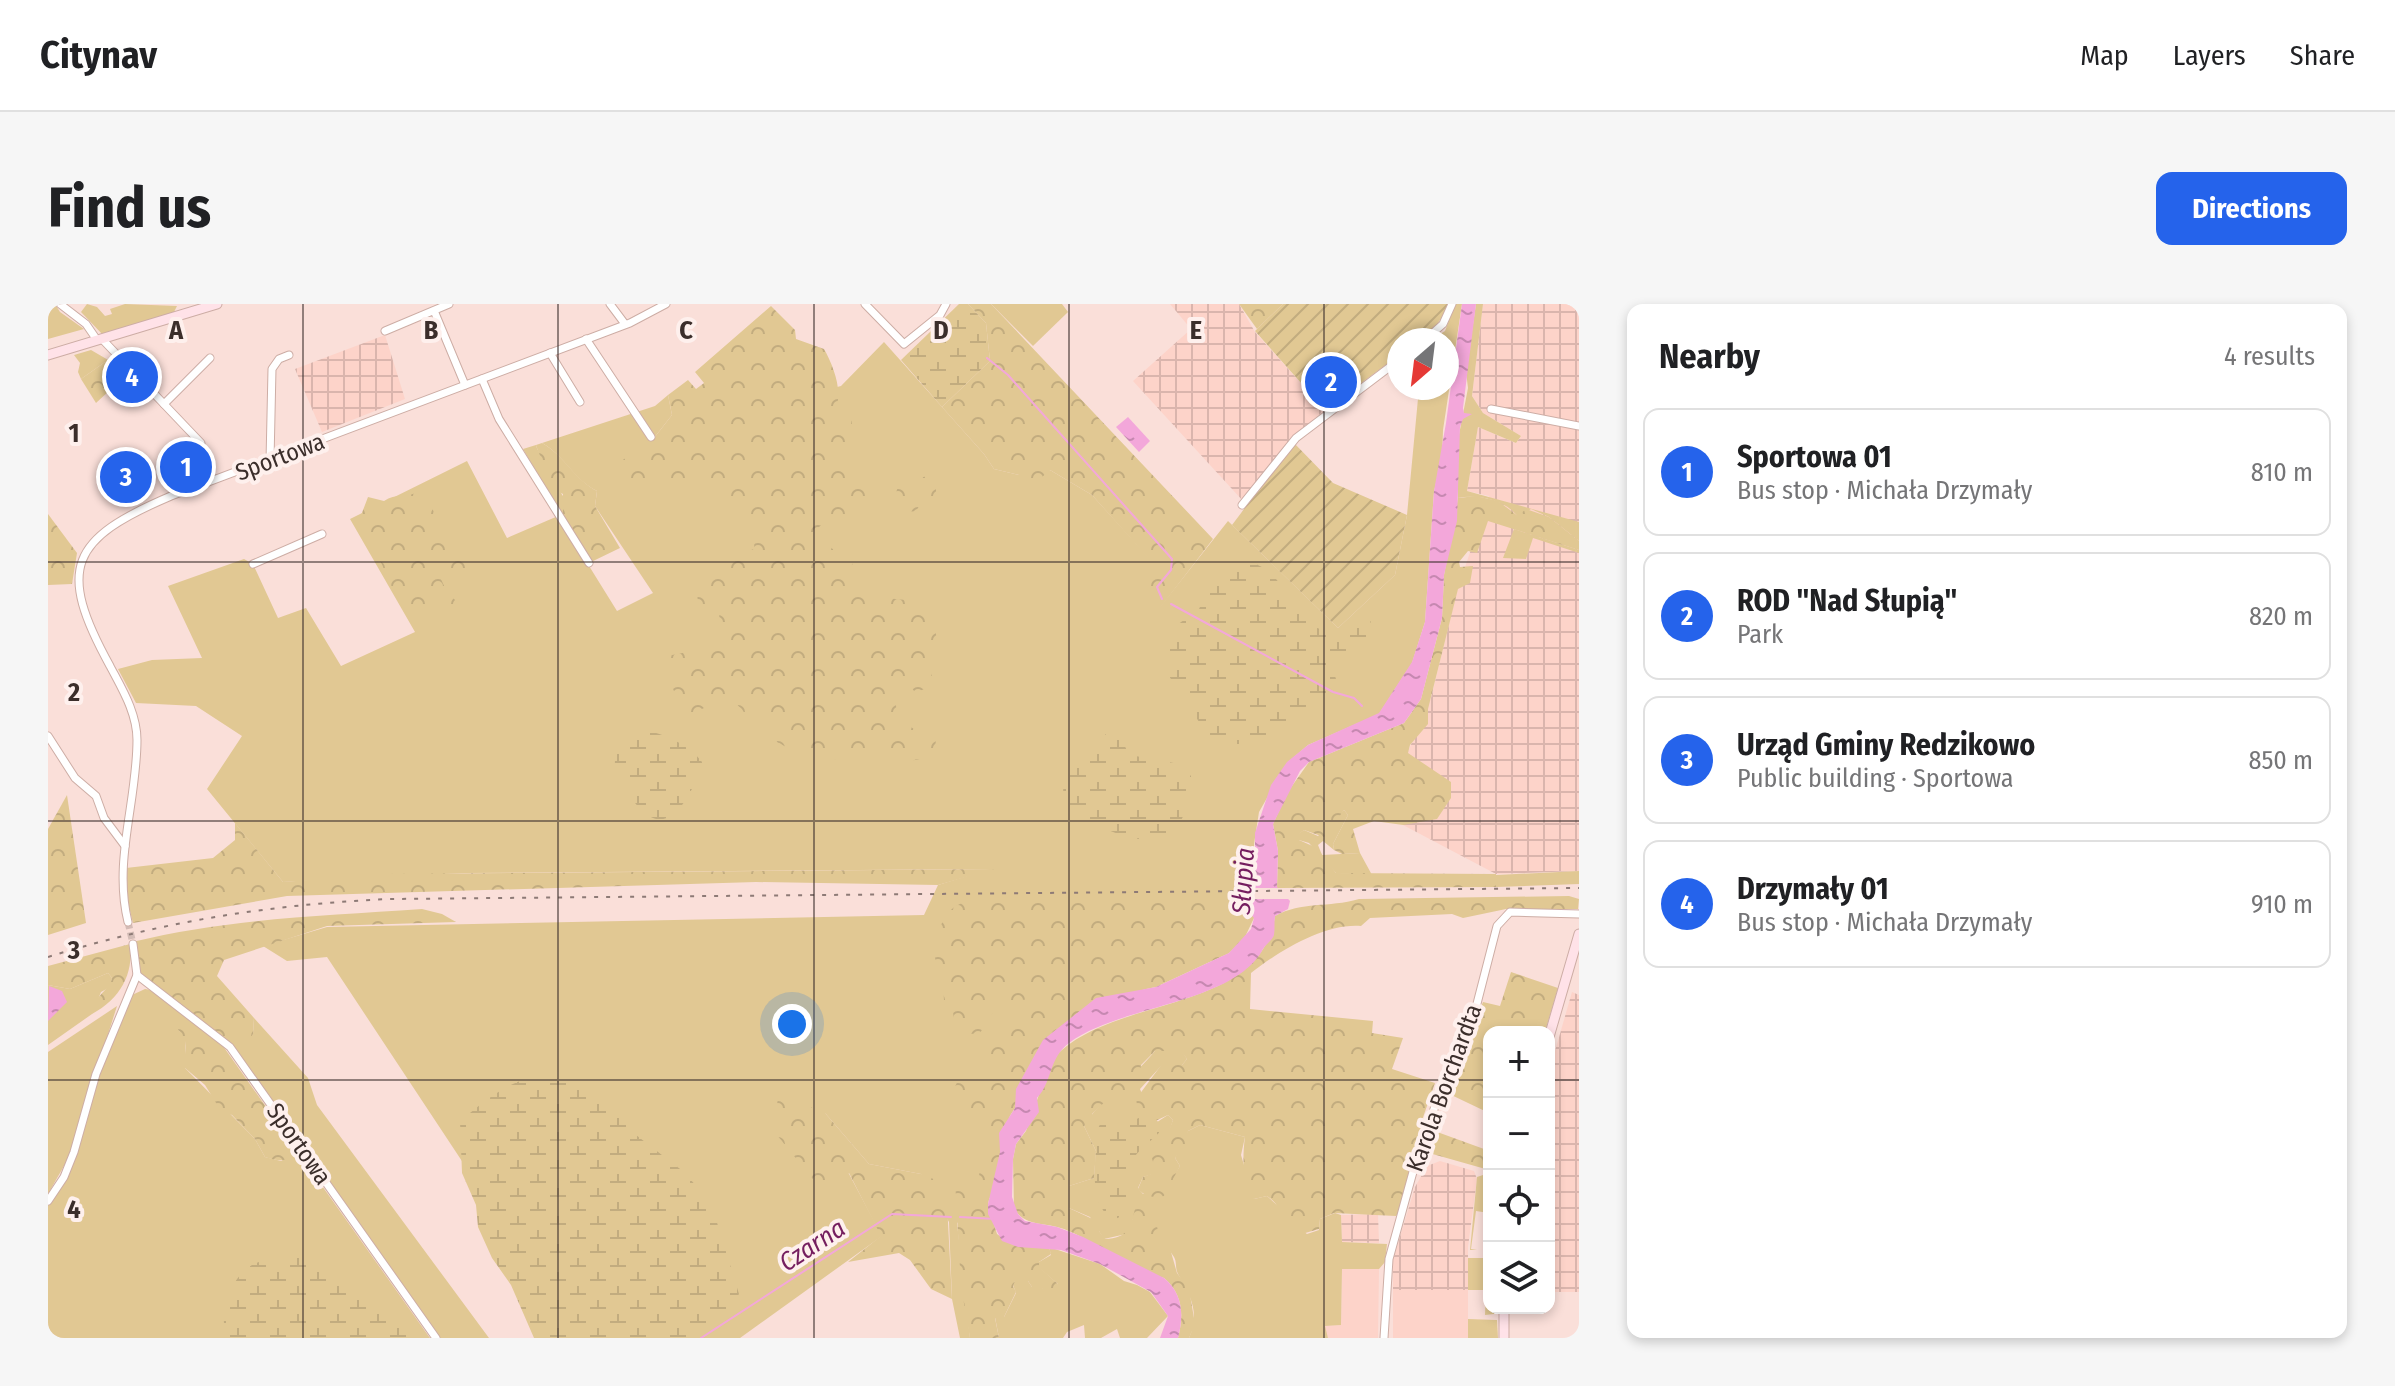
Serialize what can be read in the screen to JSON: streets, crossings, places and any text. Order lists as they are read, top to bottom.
{
  "streets": {
    "street": ["Sportowa", "Karola Borchardta"]
  },
  "water": ["Słupia", "Czarna"],
  "north": "bottom left",
  "page": {
    "header": "Citynav",
    "nav": ["Map", "Layers", "Share"],
    "buttons": "Directions",
    "title": "Find us",
    "heading": ["Nearby", "4 results"],
    "pins": [
      "4",
      "2",
      "1",
      "3"
    ],
    "list": [
      {
        "mark": "1",
        "name": "Sportowa 01",
        "note": "Bus stop · Michała Drzymały",
        "value": "810 m"
      },
      {
        "mark": "2",
        "name": "ROD \"Nad Słupią\"",
        "note": "Park",
        "value": "820 m"
      },
      {
        "mark": "3",
        "name": "Urząd Gminy Redzikowo",
        "note": "Public building · Sportowa",
        "value": "850 m"
      },
      {
        "mark": "4",
        "name": "Drzymały 01",
        "note": "Bus stop · Michała Drzymały",
        "value": "910 m"
      }
    ],
    "map_buttons": ["+", "−"]
  },
  "grid": {
    "columns": [
      "A",
      "B",
      "C",
      "D",
      "E"
    ],
    "rows": [
      "1",
      "2",
      "3",
      "4"
    ]
  }
}
